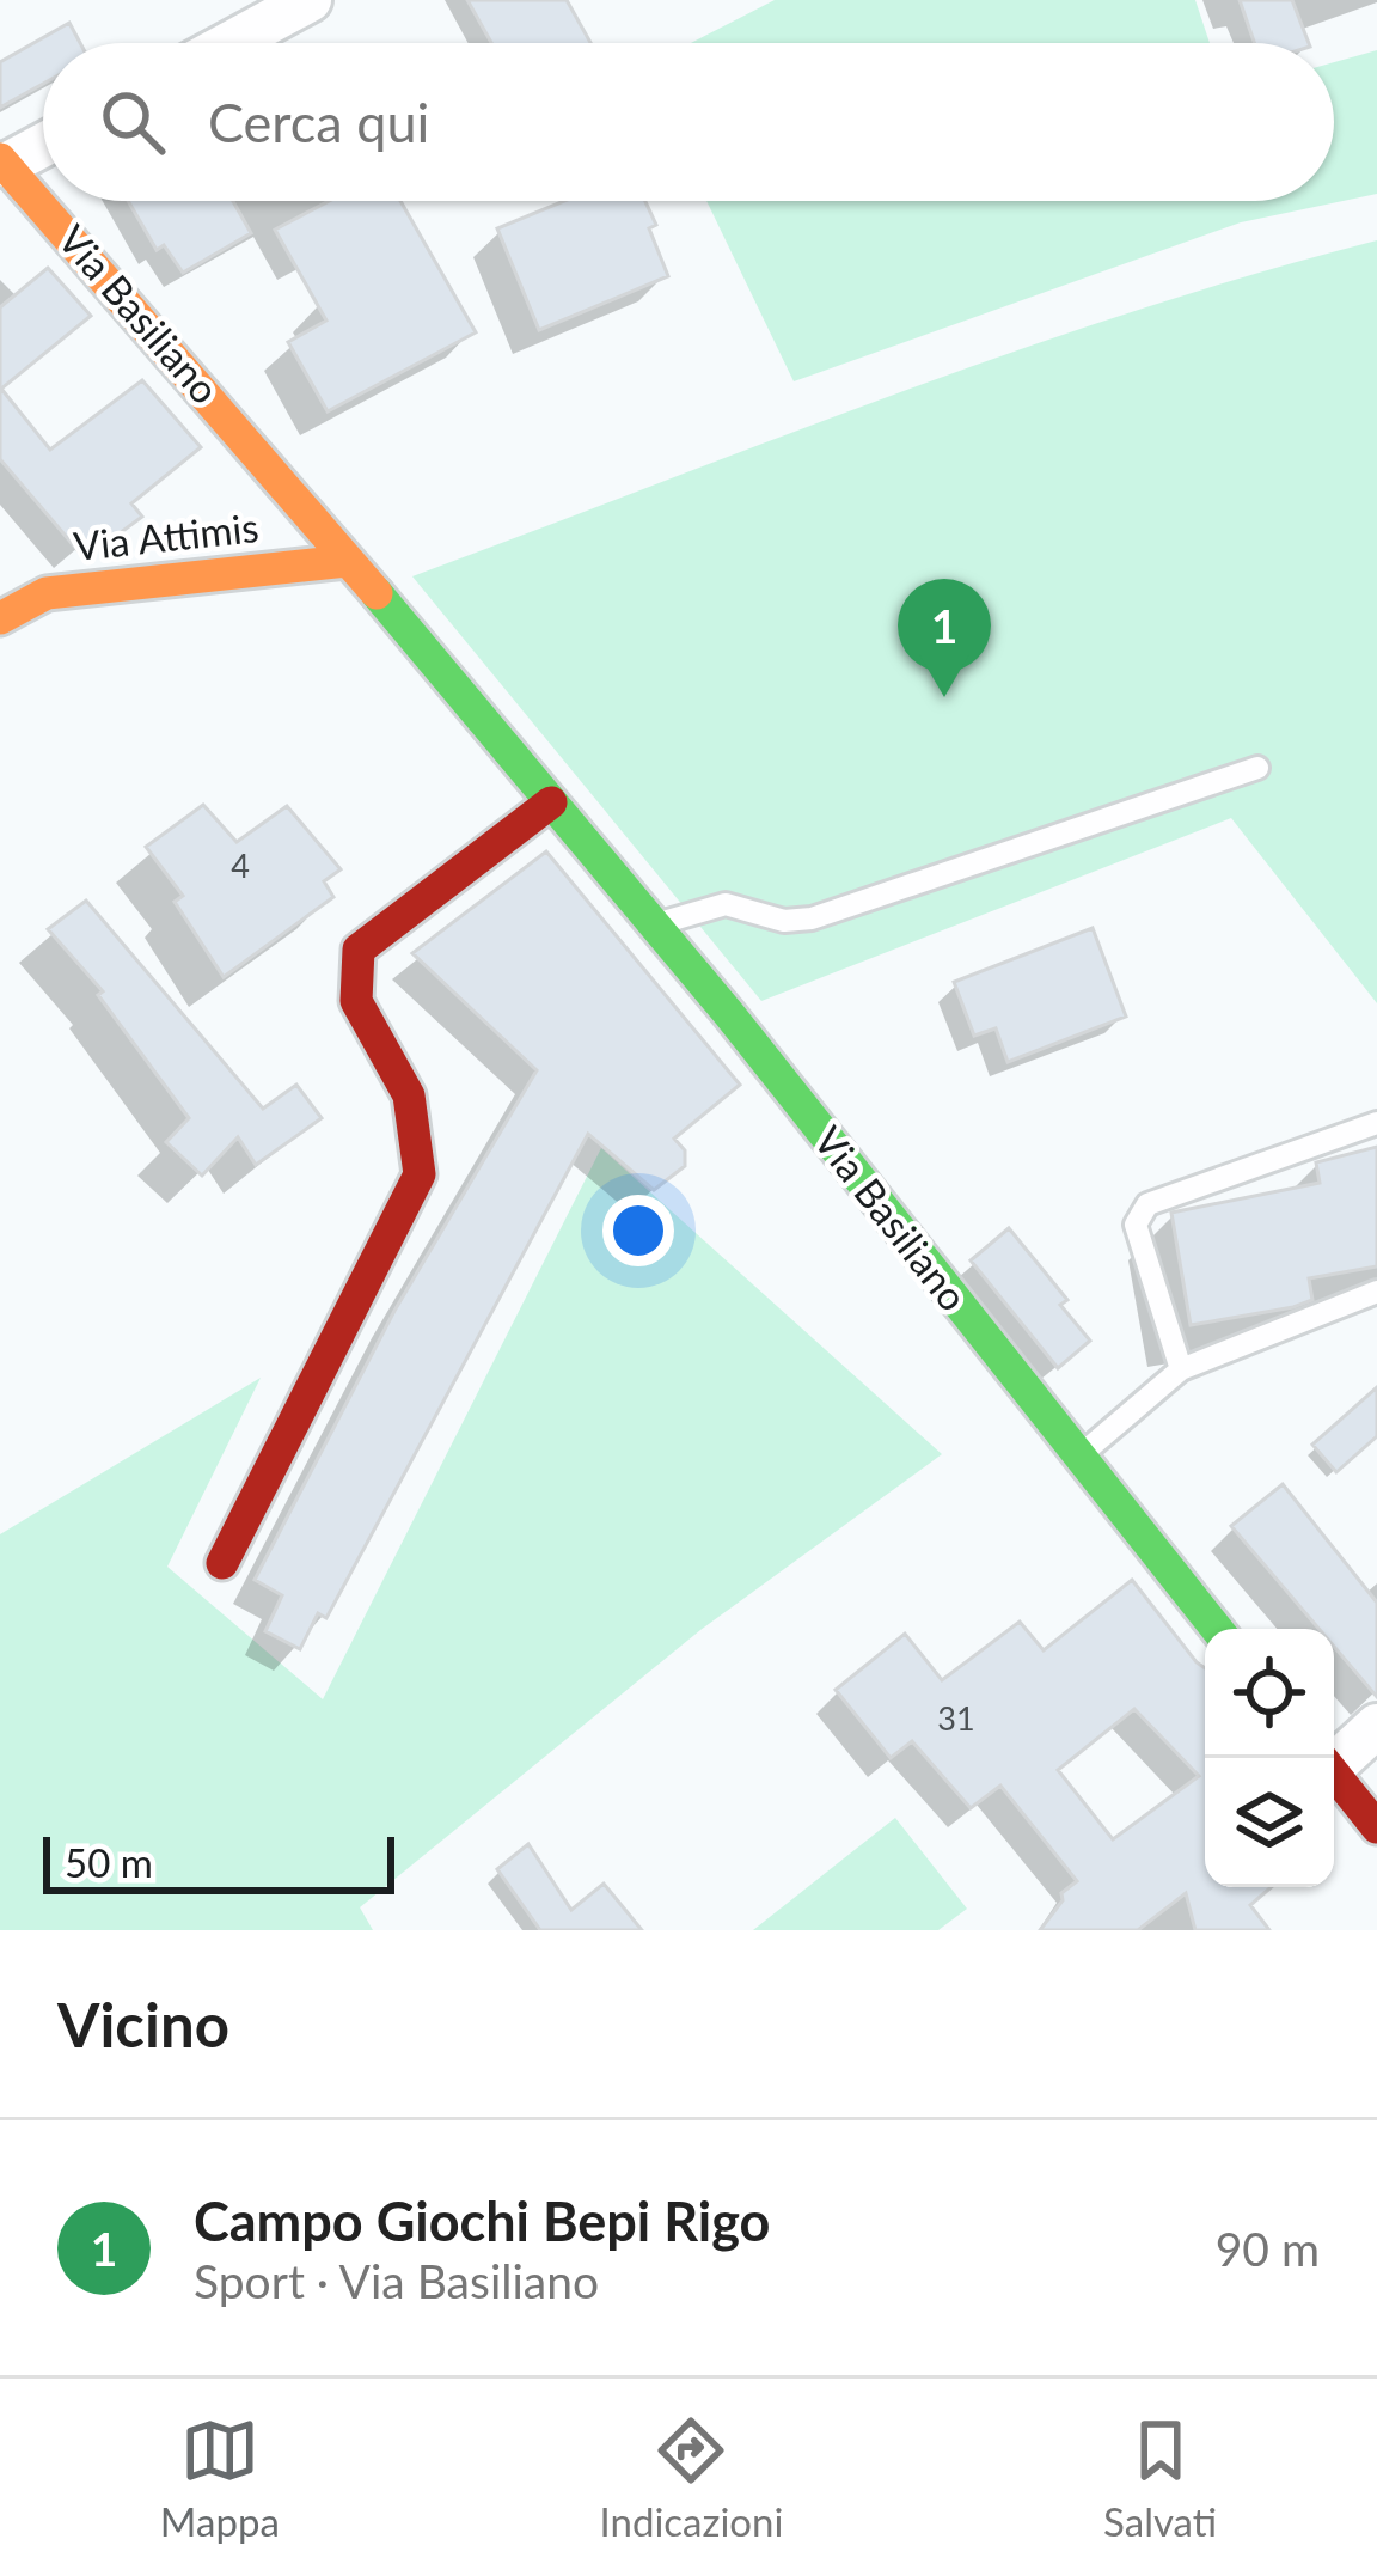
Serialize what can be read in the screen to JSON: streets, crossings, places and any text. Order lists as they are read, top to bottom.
{
  "streets": {
    "street": ["Via Basiliano", "Via Attimis"]
  },
  "crossings": [
    ["Via Basiliano", "Via Attimis"]
  ],
  "house_numbers": ["4", "31"],
  "scale_bar": "50 m",
  "page": {
    "search": "Cerca qui",
    "pins": "1",
    "scale": "50 m",
    "heading": "Vicino",
    "list": [
      {
        "mark": "1",
        "name": "Campo Giochi Bepi Rigo",
        "note": "Sport · Via Basiliano",
        "value": "90 m"
      }
    ],
    "nav": ["Mappa", "Indicazioni", "Salvati"]
  }
}
